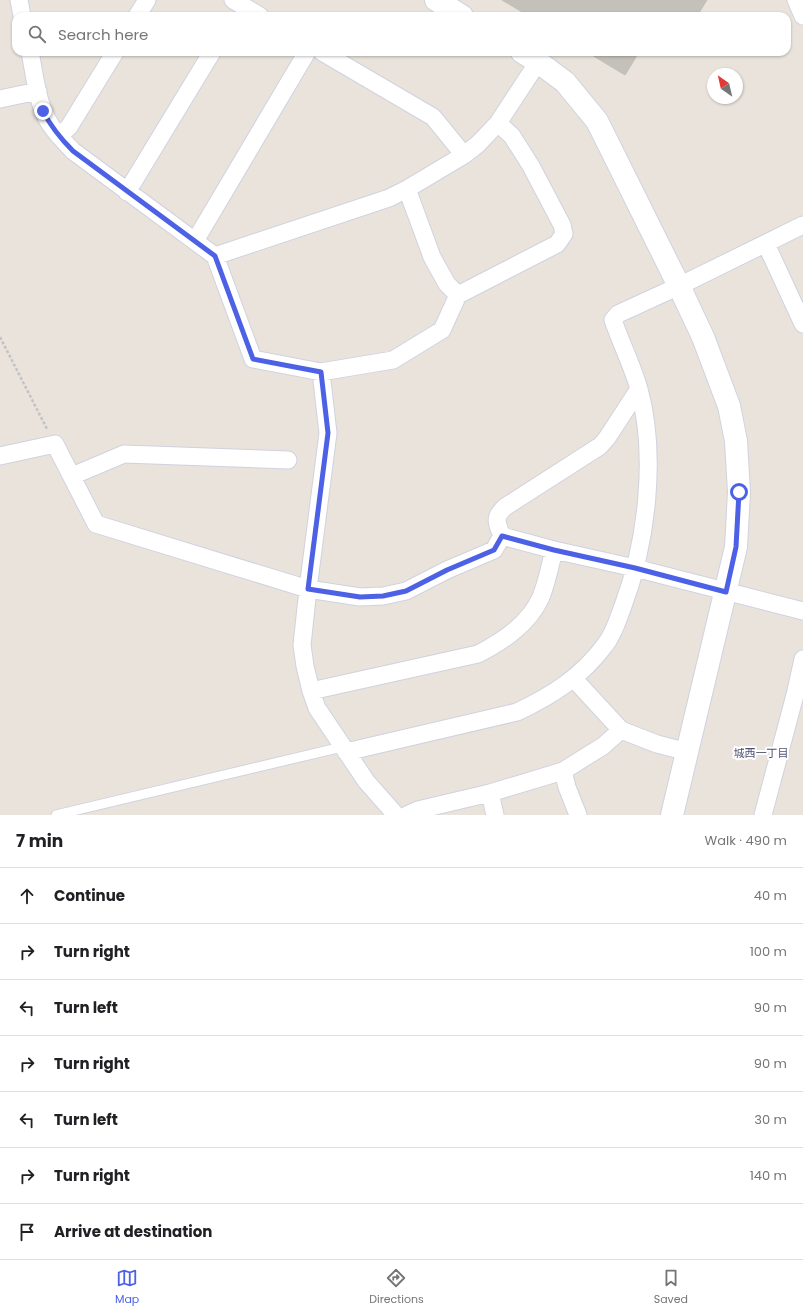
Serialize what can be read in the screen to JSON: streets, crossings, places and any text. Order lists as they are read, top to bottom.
{
  "districts": ["城西一丁目"],
  "north": "top left",
  "page": {
    "search": "Search here",
    "heading": ["7 min", "Walk · 490 m"],
    "list": [
      ["Continue", "40 m"],
      ["Turn right", "100 m"],
      ["Turn left", "90 m"],
      ["Turn right", "90 m"],
      ["Turn left", "30 m"],
      ["Turn right", "140 m"],
      "Arrive at destination"
    ],
    "nav": ["Map", "Directions", "Saved"]
  }
}
